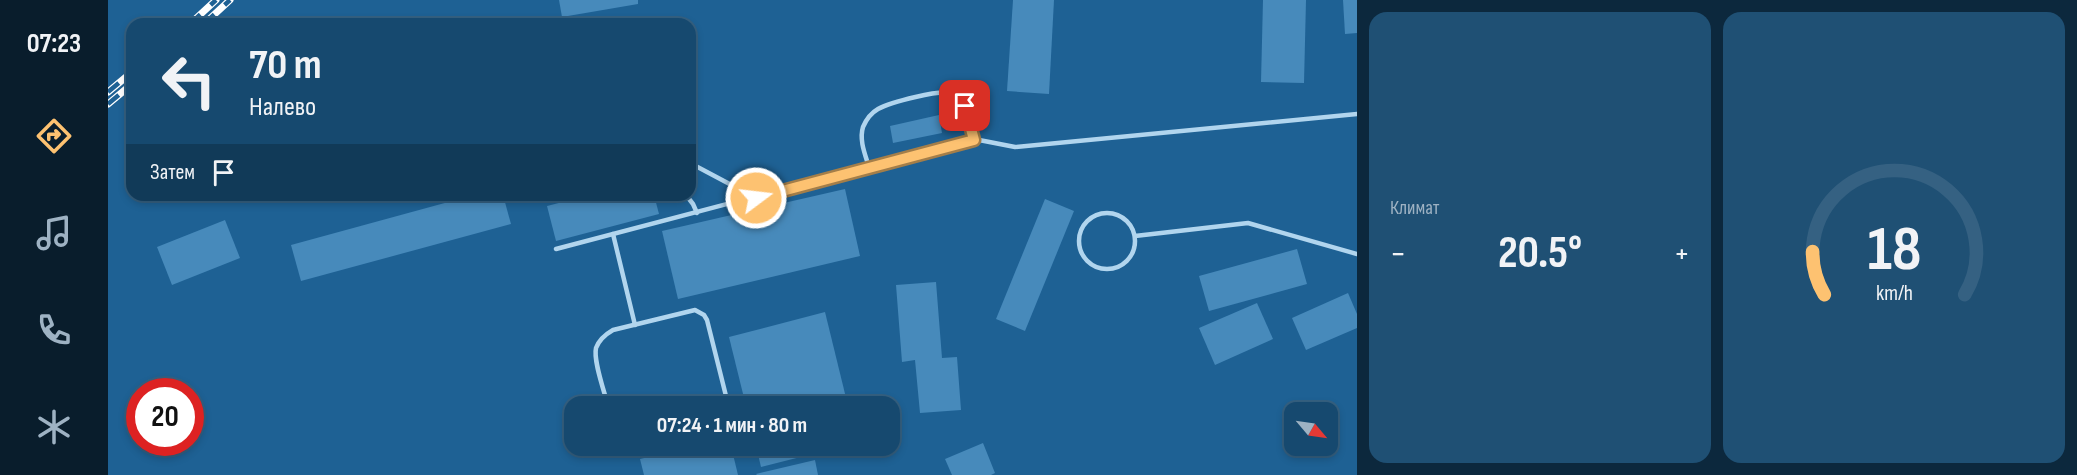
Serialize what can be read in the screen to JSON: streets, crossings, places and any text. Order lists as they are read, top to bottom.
{
  "north": "bottom right",
  "page": {
    "tabs": "07:23",
    "tile": "Климат",
    "turn": ["70 m", "Налево"],
    "then": "Затем",
    "heat": ["−", "20.5°", "+"],
    "limit": "20",
    "trip": "07:24 · 1 мин · 80 m",
    "gauge": ["18", "km/h"]
  }
}
